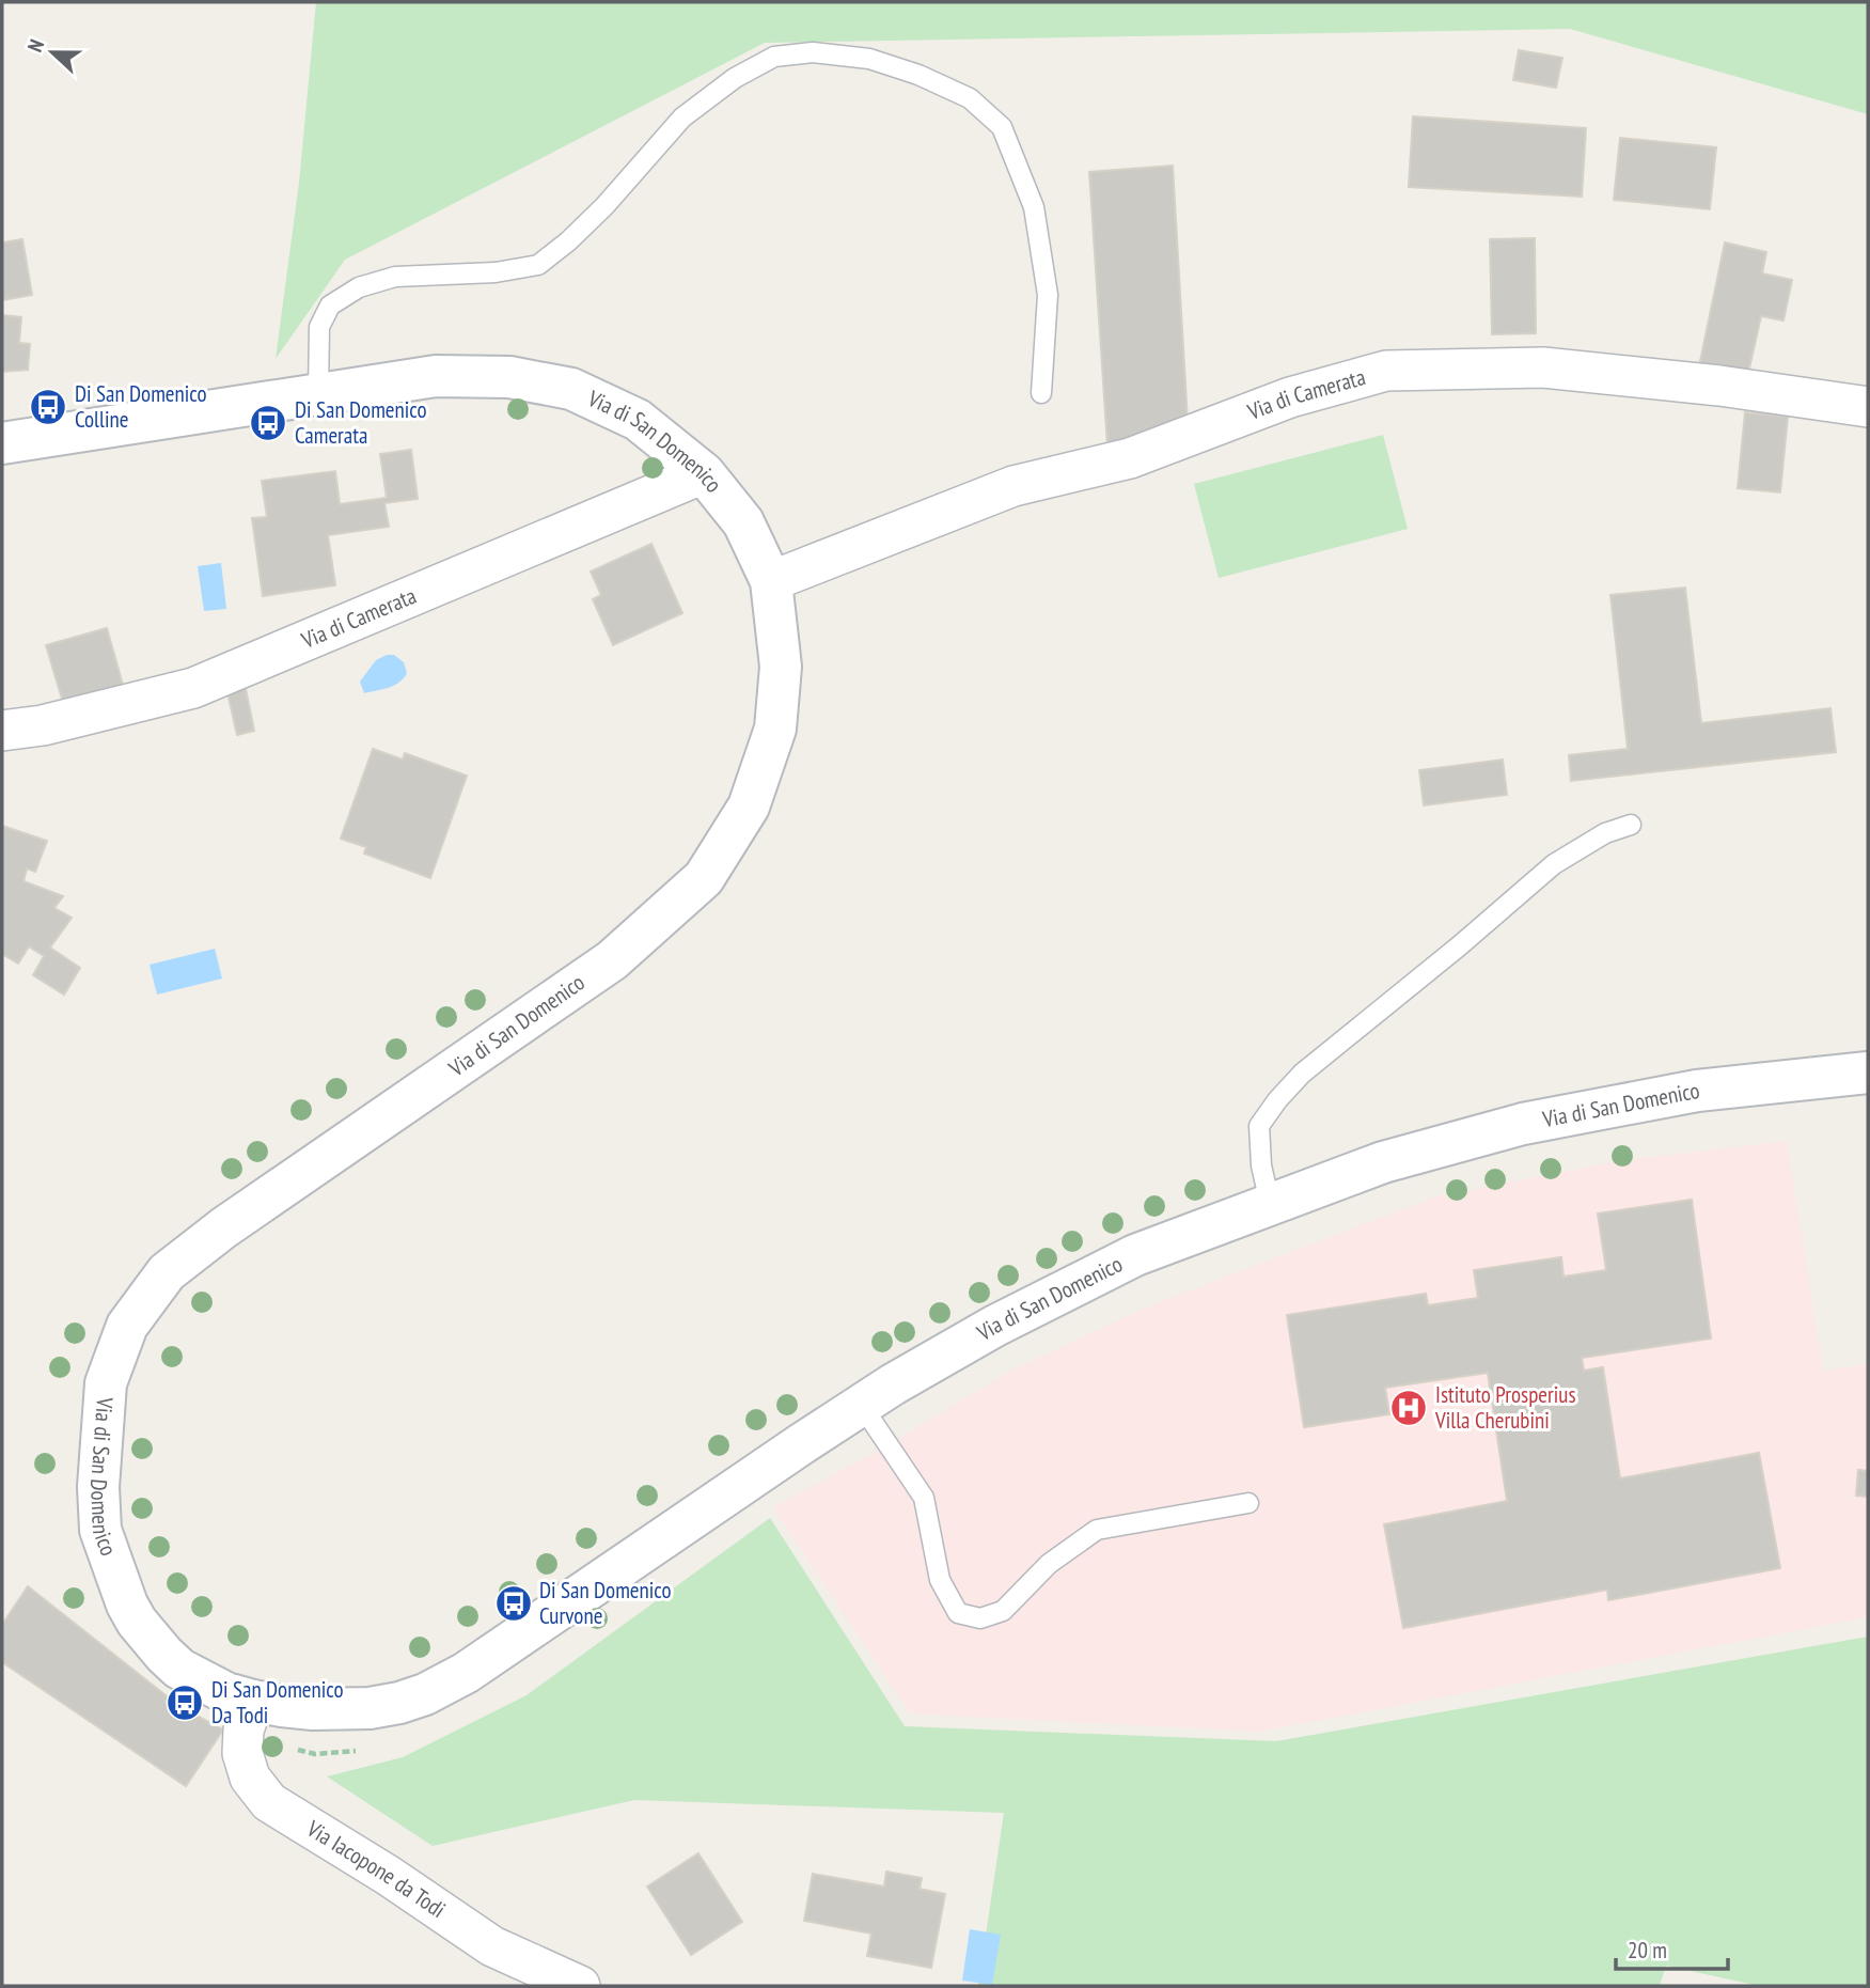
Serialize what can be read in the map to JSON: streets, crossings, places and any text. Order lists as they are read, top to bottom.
{
  "streets": {
    "main road": ["Via di San Domenico"],
    "street": ["Via di Camerata", "Via Iacopone da Todi"]
  },
  "crossings": [
    ["Via di Camerata", "Via di San Domenico"],
    ["Via di San Domenico", "Via Iacopone da Todi"]
  ],
  "places": {
    "bus stop": [
      "Di San Domenico Colline",
      "Di San Domenico Camerata",
      "Di San Domenico Curvone",
      "Di San Domenico Da Todi"
    ],
    "hospital": ["Istituto Prosperius Villa Cherubini"]
  },
  "scale_bar": "20 m",
  "north": "left"
}
